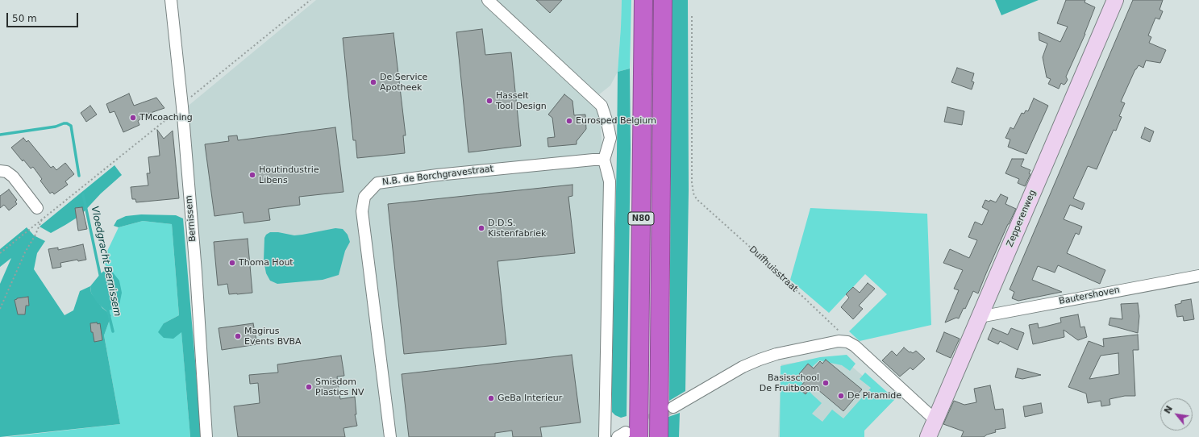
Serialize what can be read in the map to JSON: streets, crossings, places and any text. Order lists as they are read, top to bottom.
{
  "streets": {
    "highway": ["N80"],
    "street": [
      "N.B. de Borchgravestraat",
      "Bernissem",
      "Zepperenweg",
      "Bautershoven"
    ],
    "path": ["Duifhuisstraat"]
  },
  "crossings": [
    ["Zepperenweg", "Bautershoven"]
  ],
  "water": ["Vloedgracht Bernissem"],
  "places": [
    "De Service Apotheek",
    "Hasselt Tool Design",
    "TMcoaching",
    "Eurosped Belgium",
    "Houtindustrie Libens",
    "D.D.S. Kistenfabriek",
    "Thoma Hout",
    "Magirus Events BVBA",
    "Basisschool De Fruitboom",
    "Smisdom Plastics NV",
    "De Piramide",
    "GeBa Interieur"
  ],
  "scale_bar": "50 m",
  "north": "top left"
}
